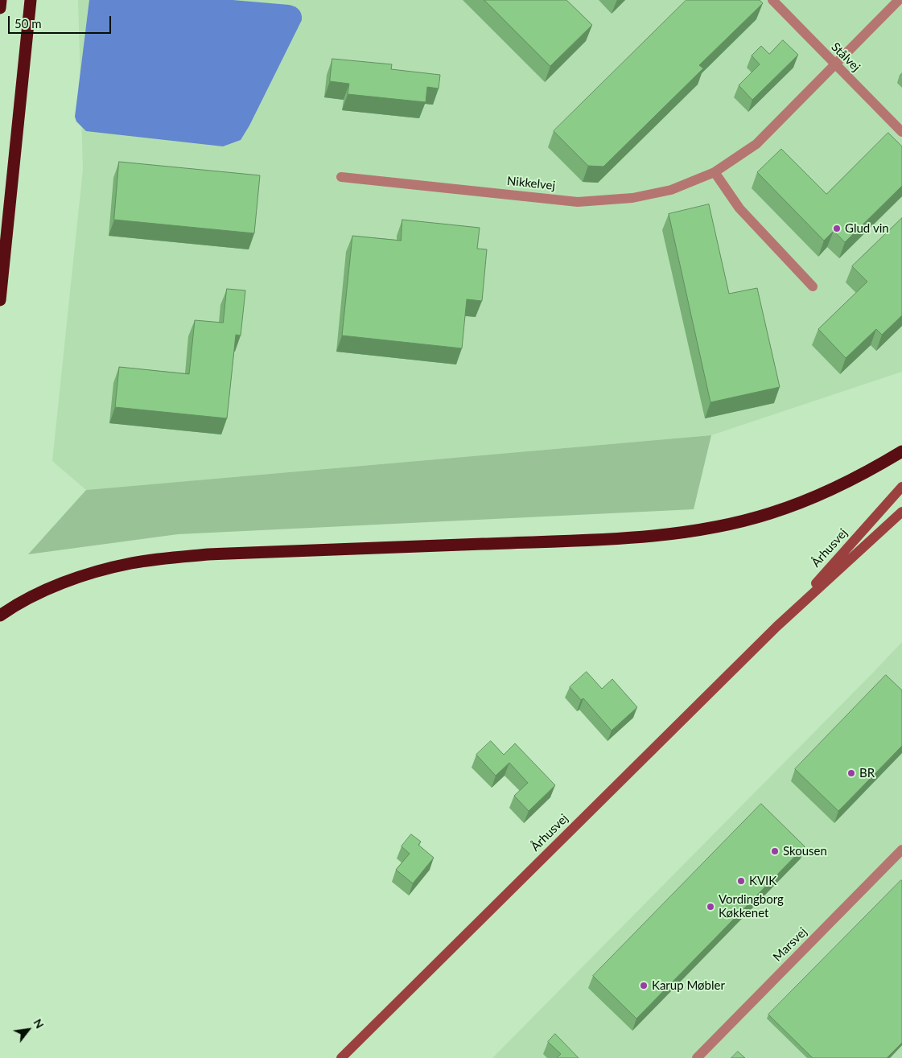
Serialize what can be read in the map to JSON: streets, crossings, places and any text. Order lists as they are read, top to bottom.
{
  "streets": {
    "main road": ["Århusvej"],
    "street": ["Stålvej", "Nikkelvej", "Marsvej"]
  },
  "crossings": [
    ["Stålvej", "Nikkelvej"]
  ],
  "places": [
    "Glud vin",
    "BR",
    "Skousen",
    "KVIK",
    "Vordingborg Køkkenet",
    "Karup Møbler"
  ],
  "scale_bar": "50 m",
  "north": "top right"
}
